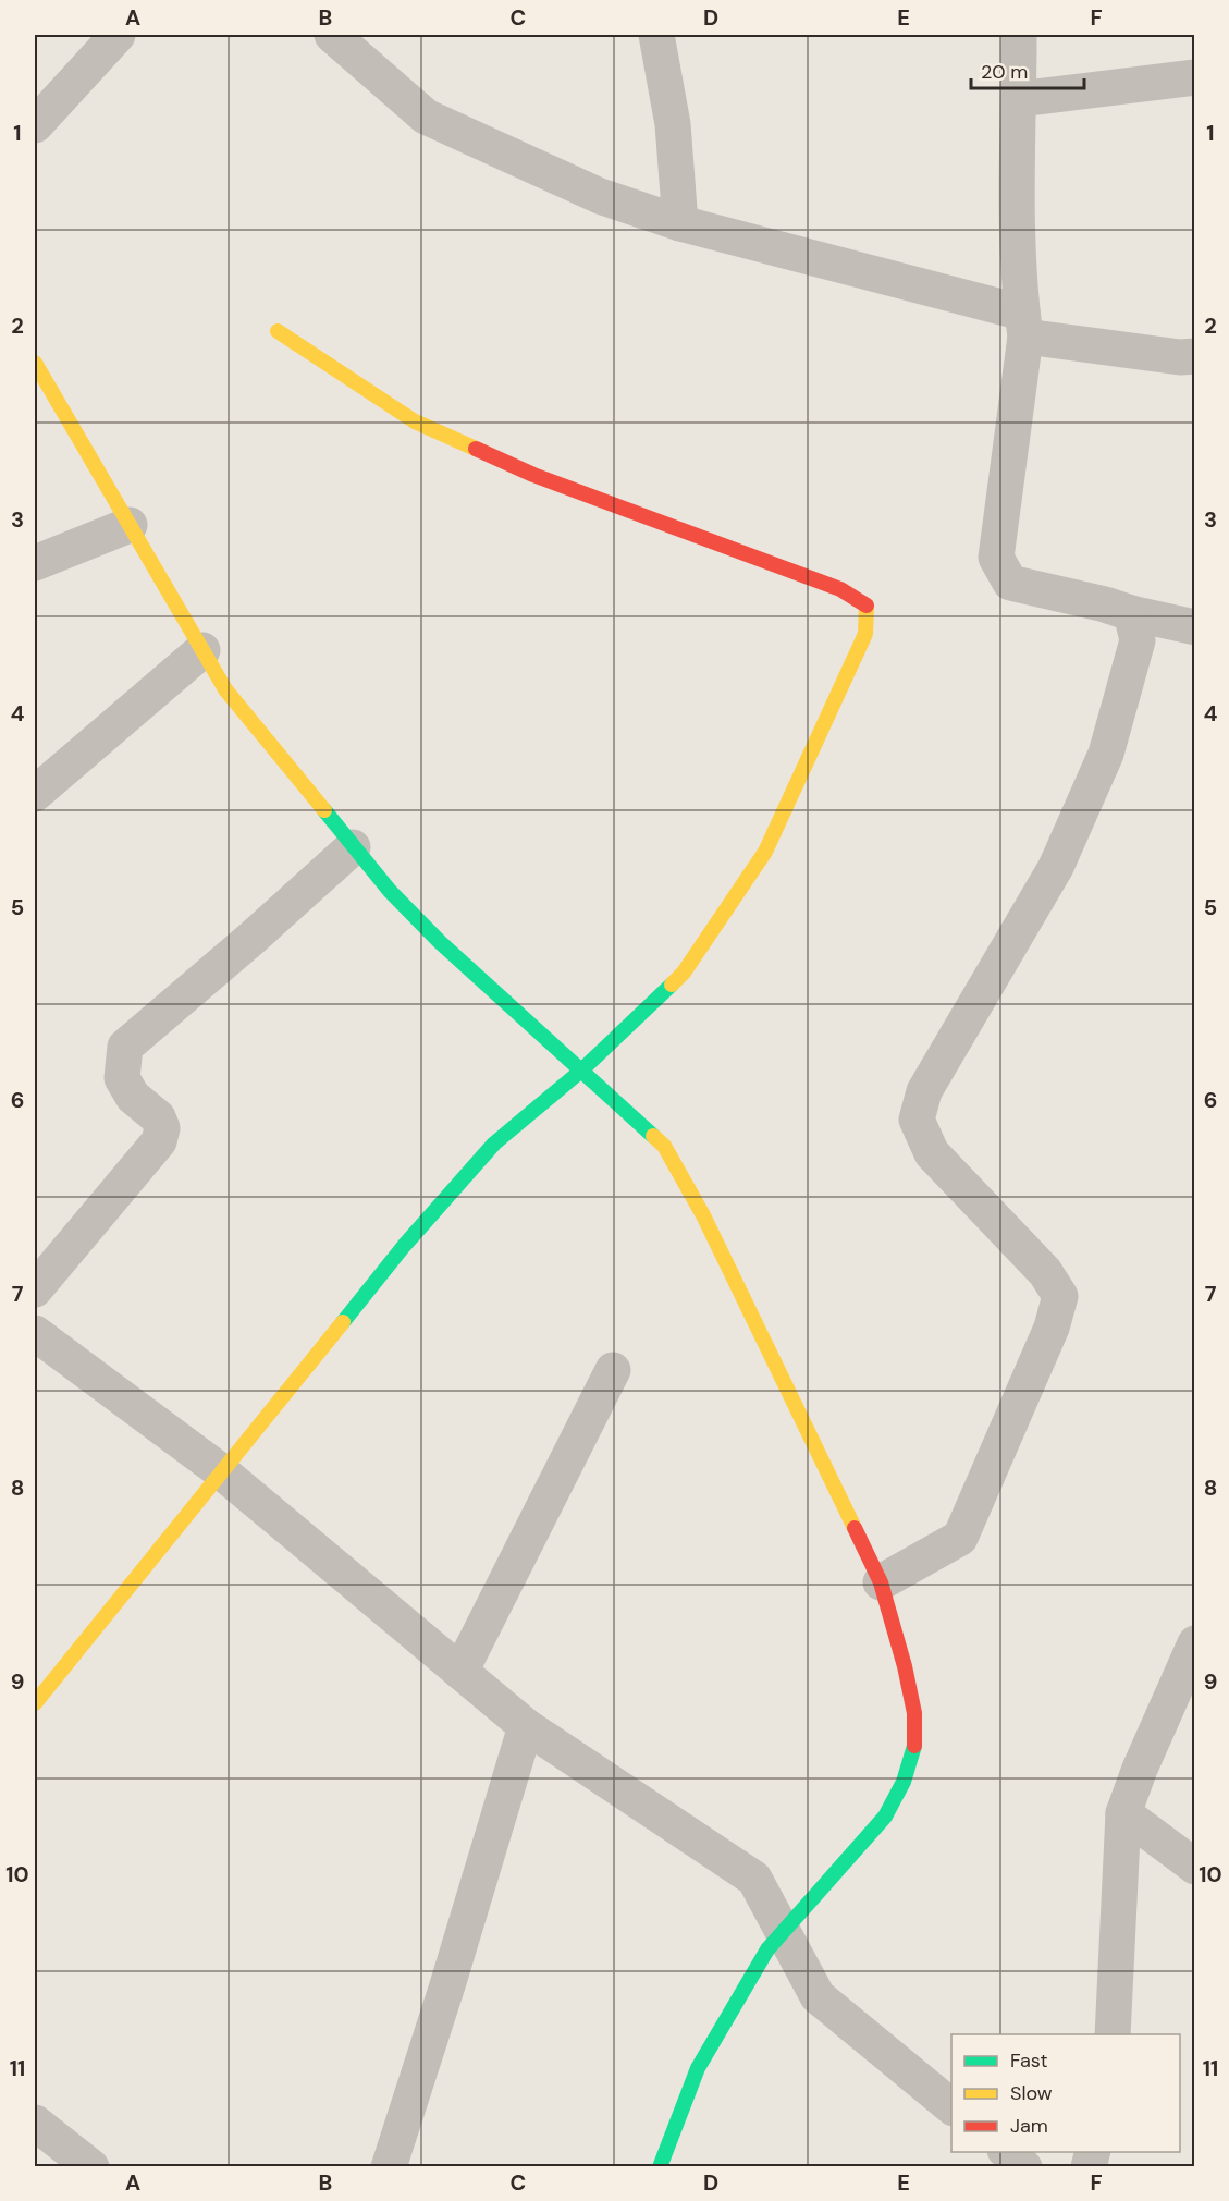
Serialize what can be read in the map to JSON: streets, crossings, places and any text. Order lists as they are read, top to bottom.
{
  "legend": ["Fast", "Slow", "Jam"],
  "scale_bar": "20 m",
  "grid": {
    "columns": [
      "A",
      "B",
      "C",
      "D",
      "E",
      "F"
    ],
    "rows": [
      "1",
      "2",
      "3",
      "4",
      "5",
      "6",
      "7",
      "8",
      "9",
      "10",
      "11"
    ]
  }
}
